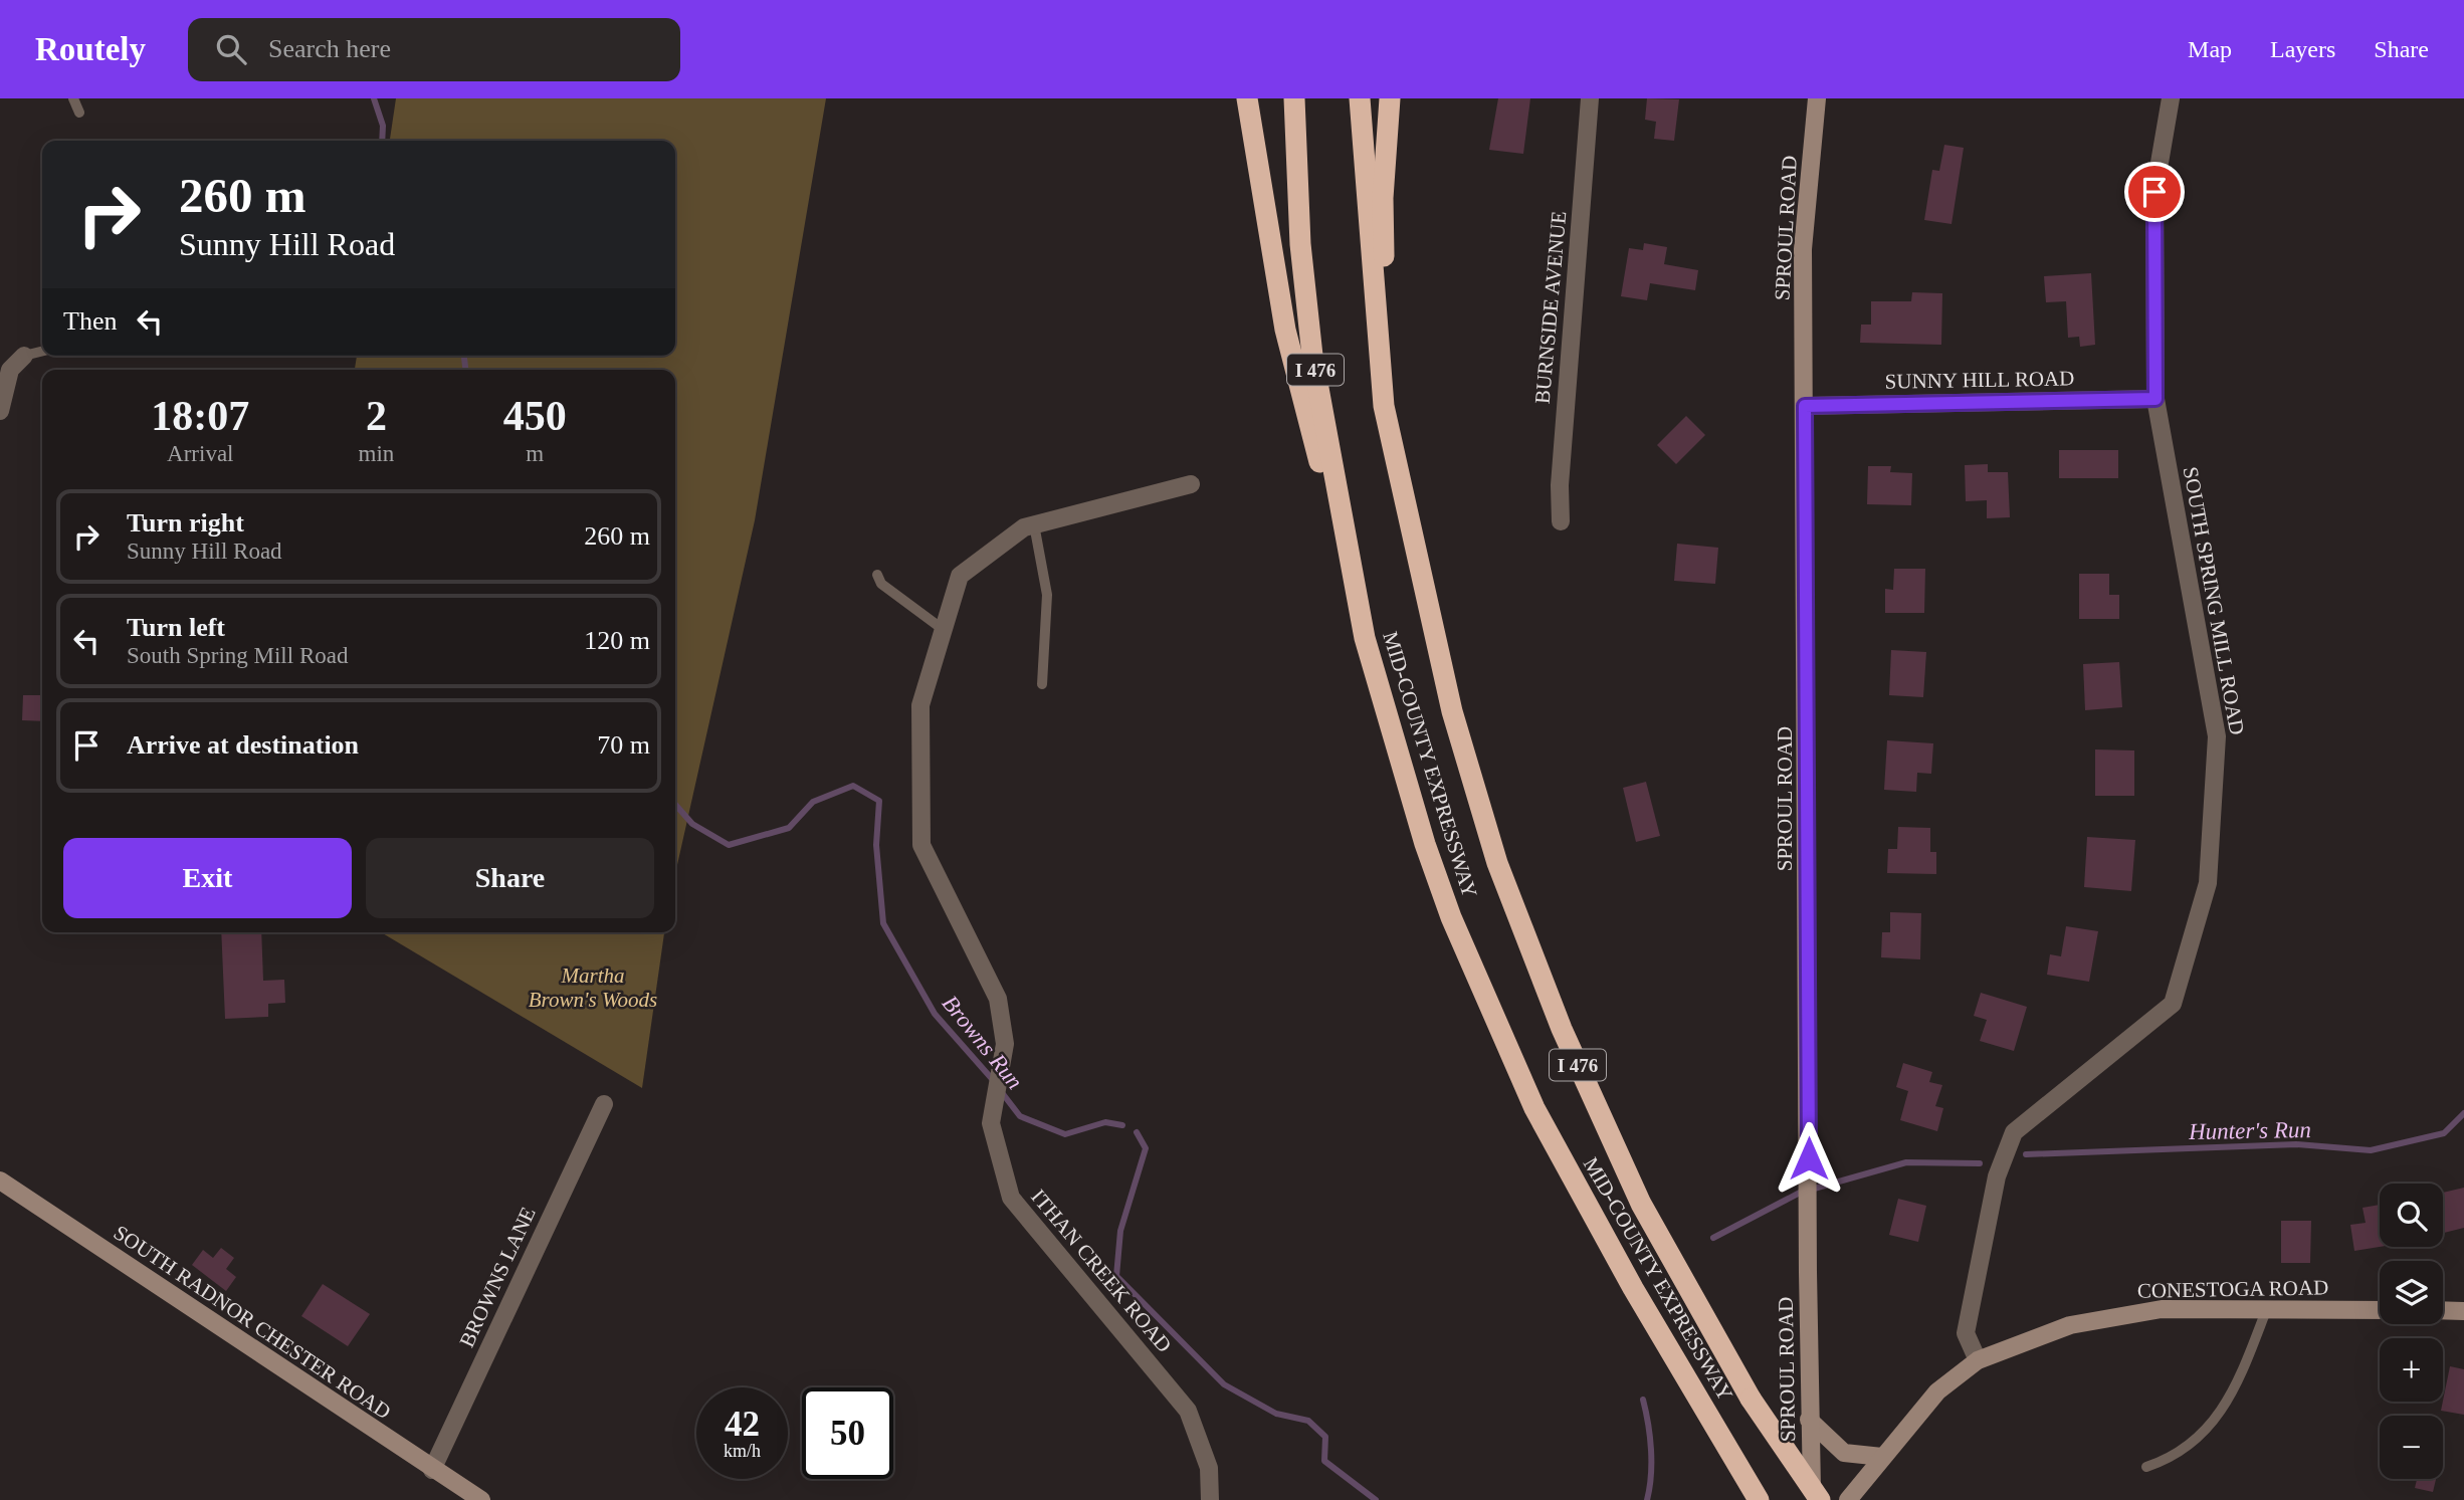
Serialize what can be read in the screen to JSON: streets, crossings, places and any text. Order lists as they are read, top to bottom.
{
  "streets": {
    "highway": ["I 476", "MID-COUNTY EXPRESSWAY"],
    "main road": ["SPROUL ROAD", "CONESTOGA ROAD", "SOUTH RADNOR CHESTER ROAD"],
    "street": [
      "BURNSIDE AVENUE",
      "SUNNY HILL ROAD",
      "SOUTH SPRING MILL ROAD",
      "ITHAN CREEK ROAD",
      "BROWNS LANE"
    ]
  },
  "crossings": [
    ["SPROUL ROAD", "SUNNY HILL ROAD"],
    ["SUNNY HILL ROAD", "SOUTH SPRING MILL ROAD"],
    ["SOUTH SPRING MILL ROAD", "CONESTOGA ROAD"],
    ["BROWNS LANE", "SOUTH RADNOR CHESTER ROAD"]
  ],
  "water": ["Browns Run", "Hunter's Run"],
  "parks": ["Martha Brown's Woods"],
  "page": {
    "header": "Routely",
    "search": "Search here",
    "nav": ["Map", "Layers", "Share"],
    "turn": ["260 m", "Sunny Hill Road"],
    "then": "Then",
    "eta": [
      "18:07",
      "Arrival",
      "2",
      "min",
      "450",
      "m"
    ],
    "list": [
      {
        "name": "Turn right",
        "note": "Sunny Hill Road",
        "value": "260 m"
      },
      {
        "name": "Turn left",
        "note": "South Spring Mill Road",
        "value": "120 m"
      },
      {
        "name": "Arrive at destination",
        "value": "70 m"
      }
    ],
    "buttons": ["Exit", "Share"],
    "map_buttons": ["+", "−"],
    "speed": "42 km/h",
    "limit": "50"
  }
}
